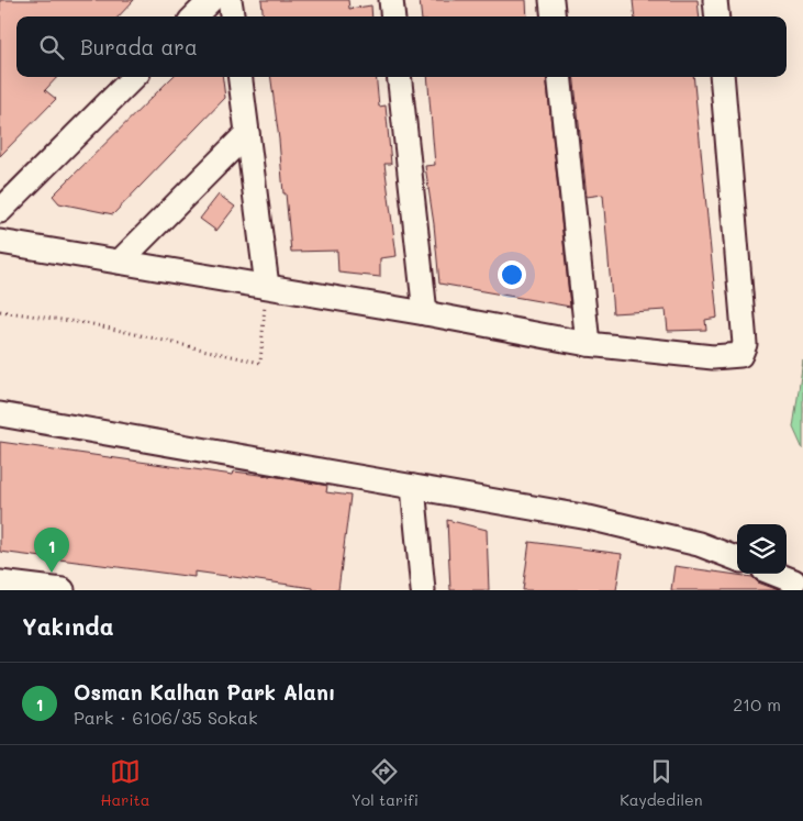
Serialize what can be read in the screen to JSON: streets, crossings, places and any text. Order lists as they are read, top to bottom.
{
  "page": {
    "search": "Burada ara",
    "pins": "1",
    "heading": "Yakında",
    "list": [
      {
        "mark": "1",
        "name": "Osman Kalhan Park Alanı",
        "note": "Park · 6106/35 Sokak",
        "value": "210 m"
      }
    ],
    "nav": ["Harita", "Yol tarifi", "Kaydedilen"]
  }
}
